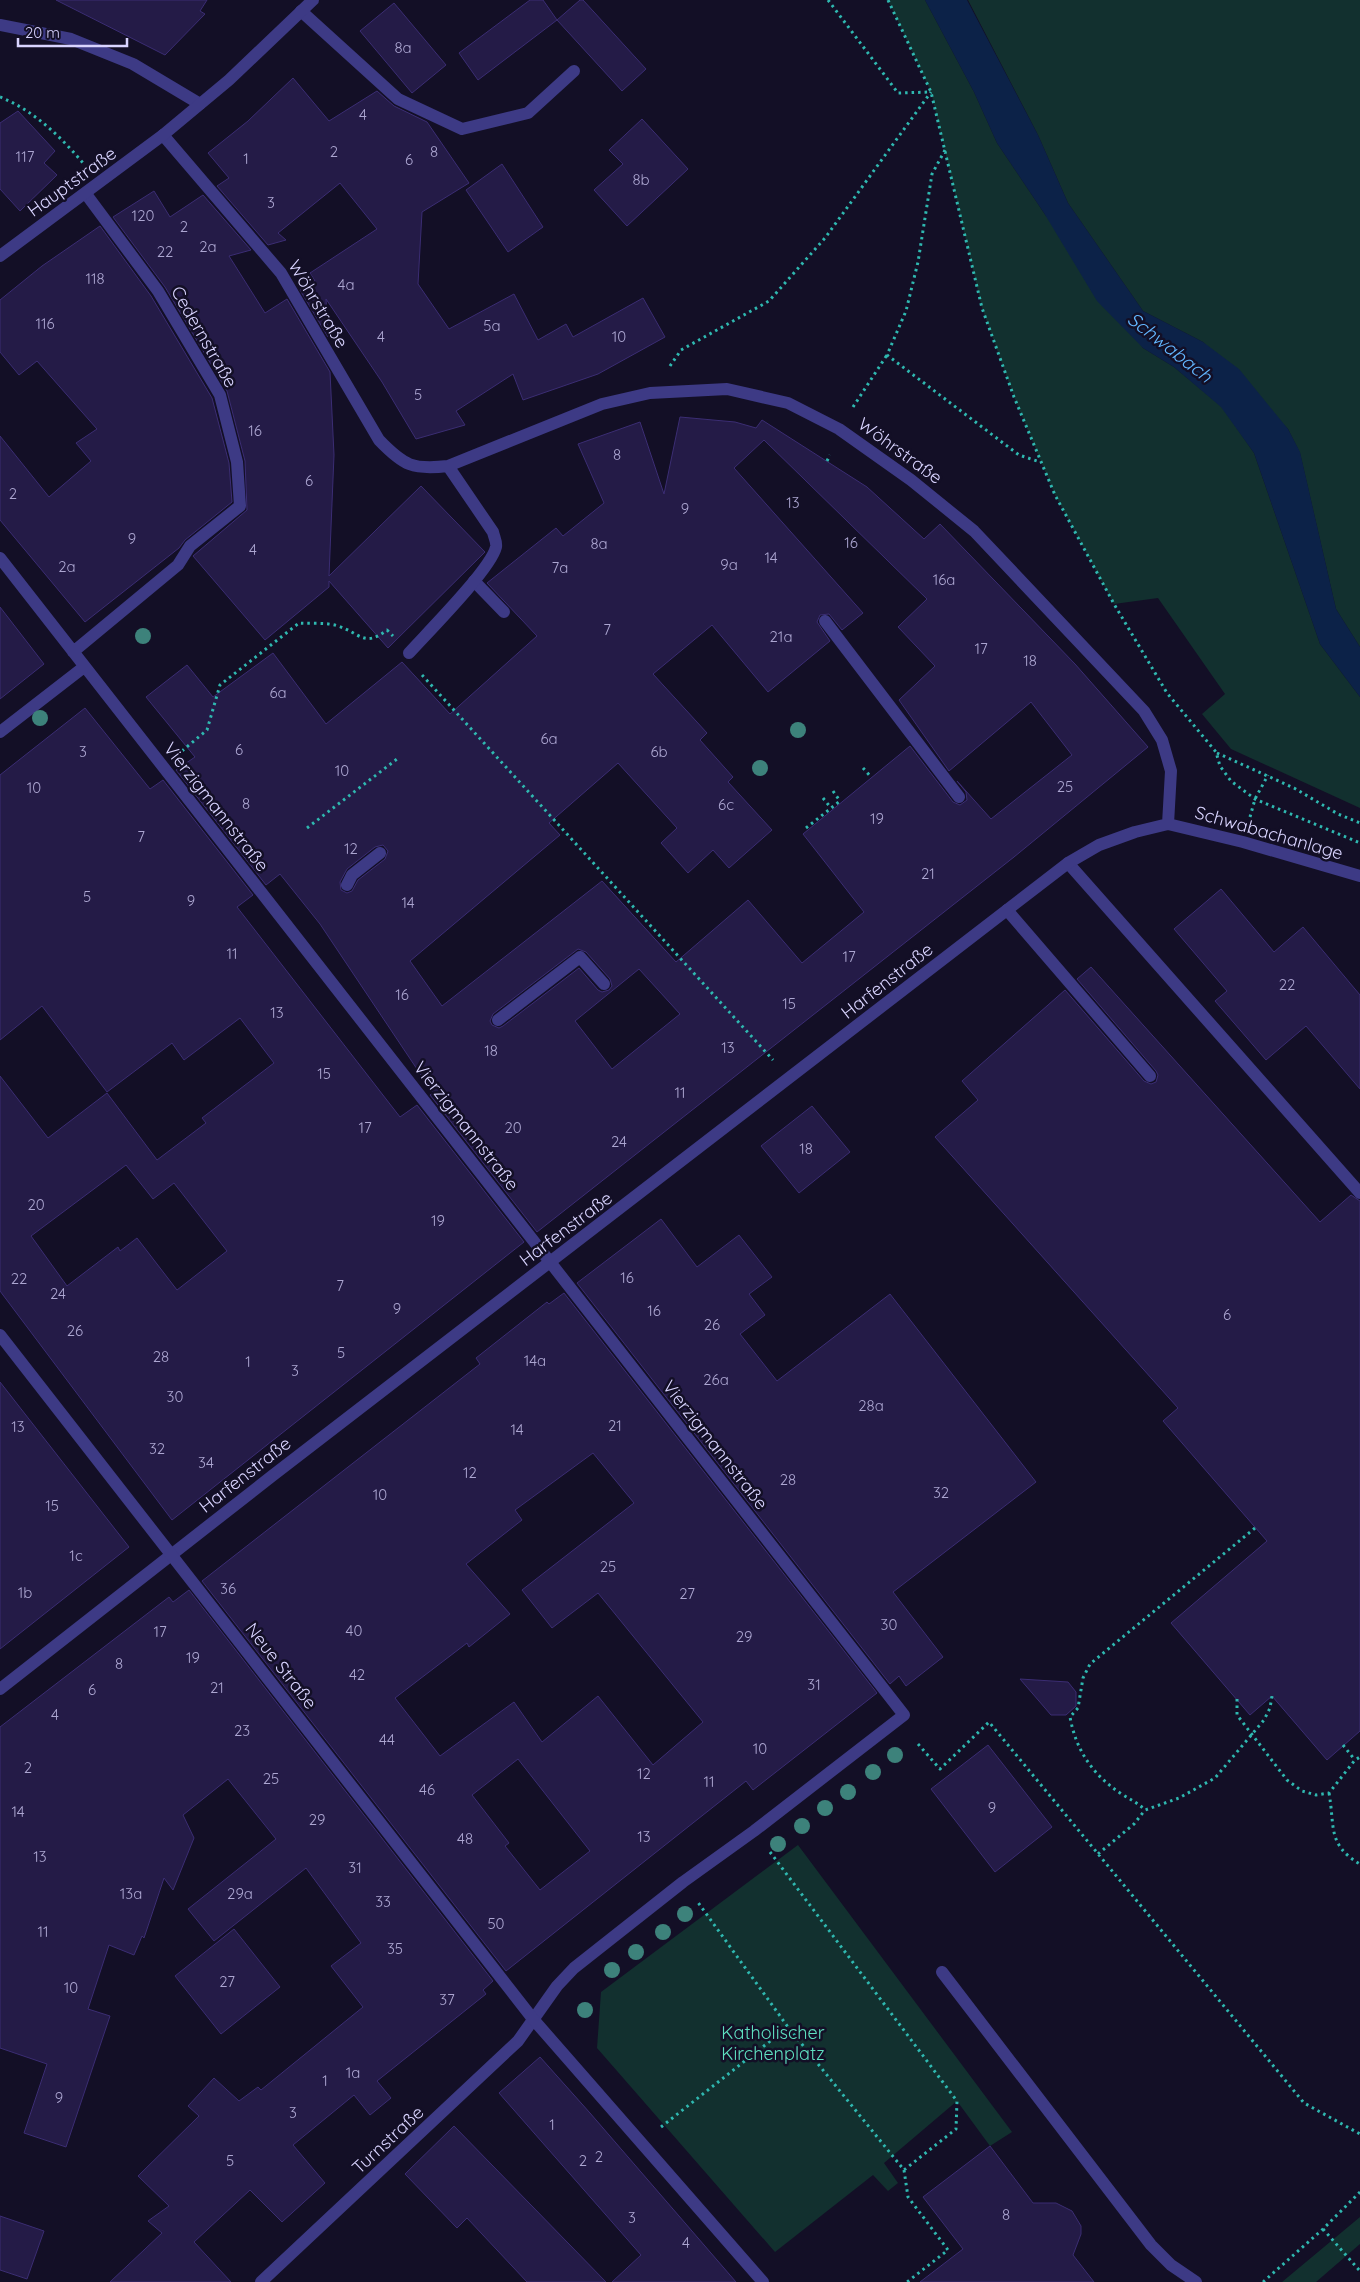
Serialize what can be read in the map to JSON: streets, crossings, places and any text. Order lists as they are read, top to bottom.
{
  "streets": {
    "street": [
      "Hauptstraße",
      "Wöhrstraße",
      "Cedernstraße",
      "Vierzigmannstraße",
      "Schwabachanlage",
      "Harfenstraße",
      "Neue Straße",
      "Turnstraße"
    ]
  },
  "crossings": [
    ["Hauptstraße", "Wöhrstraße"],
    ["Hauptstraße", "Cedernstraße"],
    ["Wöhrstraße", "Schwabachanlage"],
    ["Wöhrstraße", "Harfenstraße"],
    ["Cedernstraße", "Vierzigmannstraße"],
    ["Vierzigmannstraße", "Harfenstraße"],
    ["Schwabachanlage", "Harfenstraße"],
    ["Harfenstraße", "Neue Straße"],
    ["Neue Straße", "Turnstraße"]
  ],
  "water": ["Schwabach"],
  "parks": ["Katholischer Kirchenplatz"],
  "house_numbers": [
    "8a",
    "4",
    "2",
    "8",
    "117",
    "1",
    "6",
    "8b",
    "3",
    "120",
    "2",
    "2a",
    "22",
    "118",
    "4a",
    "116",
    "5a",
    "4",
    "10",
    "5",
    "16",
    "8",
    "6",
    "2",
    "13",
    "9",
    "9",
    "16",
    "8a",
    "4",
    "14",
    "9a",
    "2a",
    "7a",
    "16a",
    "7",
    "21a",
    "17",
    "18",
    "6a",
    "6a",
    "6",
    "3",
    "6b",
    "10",
    "25",
    "10",
    "8",
    "6c",
    "19",
    "7",
    "12",
    "21",
    "5",
    "9",
    "14",
    "11",
    "17",
    "22",
    "16",
    "15",
    "13",
    "13",
    "18",
    "15",
    "11",
    "17",
    "20",
    "24",
    "18",
    "20",
    "19",
    "16",
    "22",
    "7",
    "24",
    "9",
    "16",
    "6",
    "26",
    "26",
    "5",
    "28",
    "14a",
    "1",
    "3",
    "26a",
    "30",
    "28a",
    "21",
    "13",
    "14",
    "32",
    "34",
    "12",
    "28",
    "32",
    "10",
    "15",
    "1c",
    "25",
    "36",
    "1b",
    "27",
    "30",
    "40",
    "17",
    "29",
    "19",
    "8",
    "42",
    "31",
    "21",
    "6",
    "4",
    "23",
    "44",
    "10",
    "2",
    "12",
    "25",
    "11",
    "46",
    "9",
    "14",
    "29",
    "13",
    "48",
    "13",
    "31",
    "13a",
    "29a",
    "33",
    "50",
    "11",
    "35",
    "27",
    "10",
    "37",
    "1a",
    "1",
    "9",
    "3",
    "1",
    "2",
    "5",
    "2",
    "8",
    "3",
    "4"
  ],
  "scale_bar": "20 m"
}
